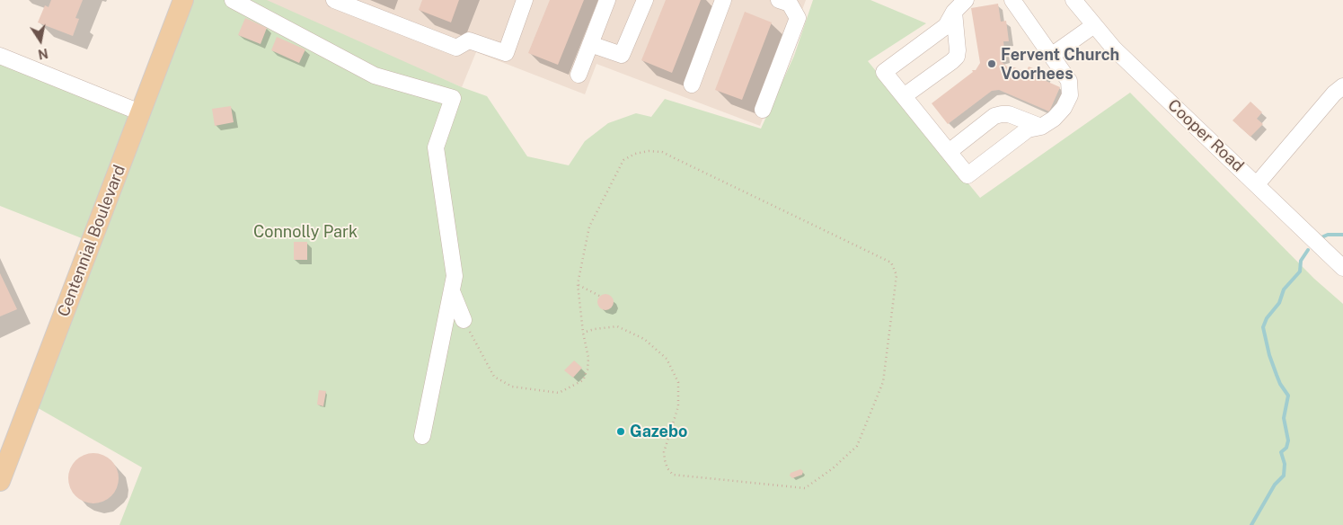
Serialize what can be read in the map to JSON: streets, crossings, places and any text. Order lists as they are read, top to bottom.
{
  "streets": {
    "main road": ["Centennial Boulevard"],
    "street": ["Cooper Road"]
  },
  "parks": ["Connolly Park"],
  "places": ["Fervent Church Voorhees", "Gazebo"],
  "north": "bottom"
}
